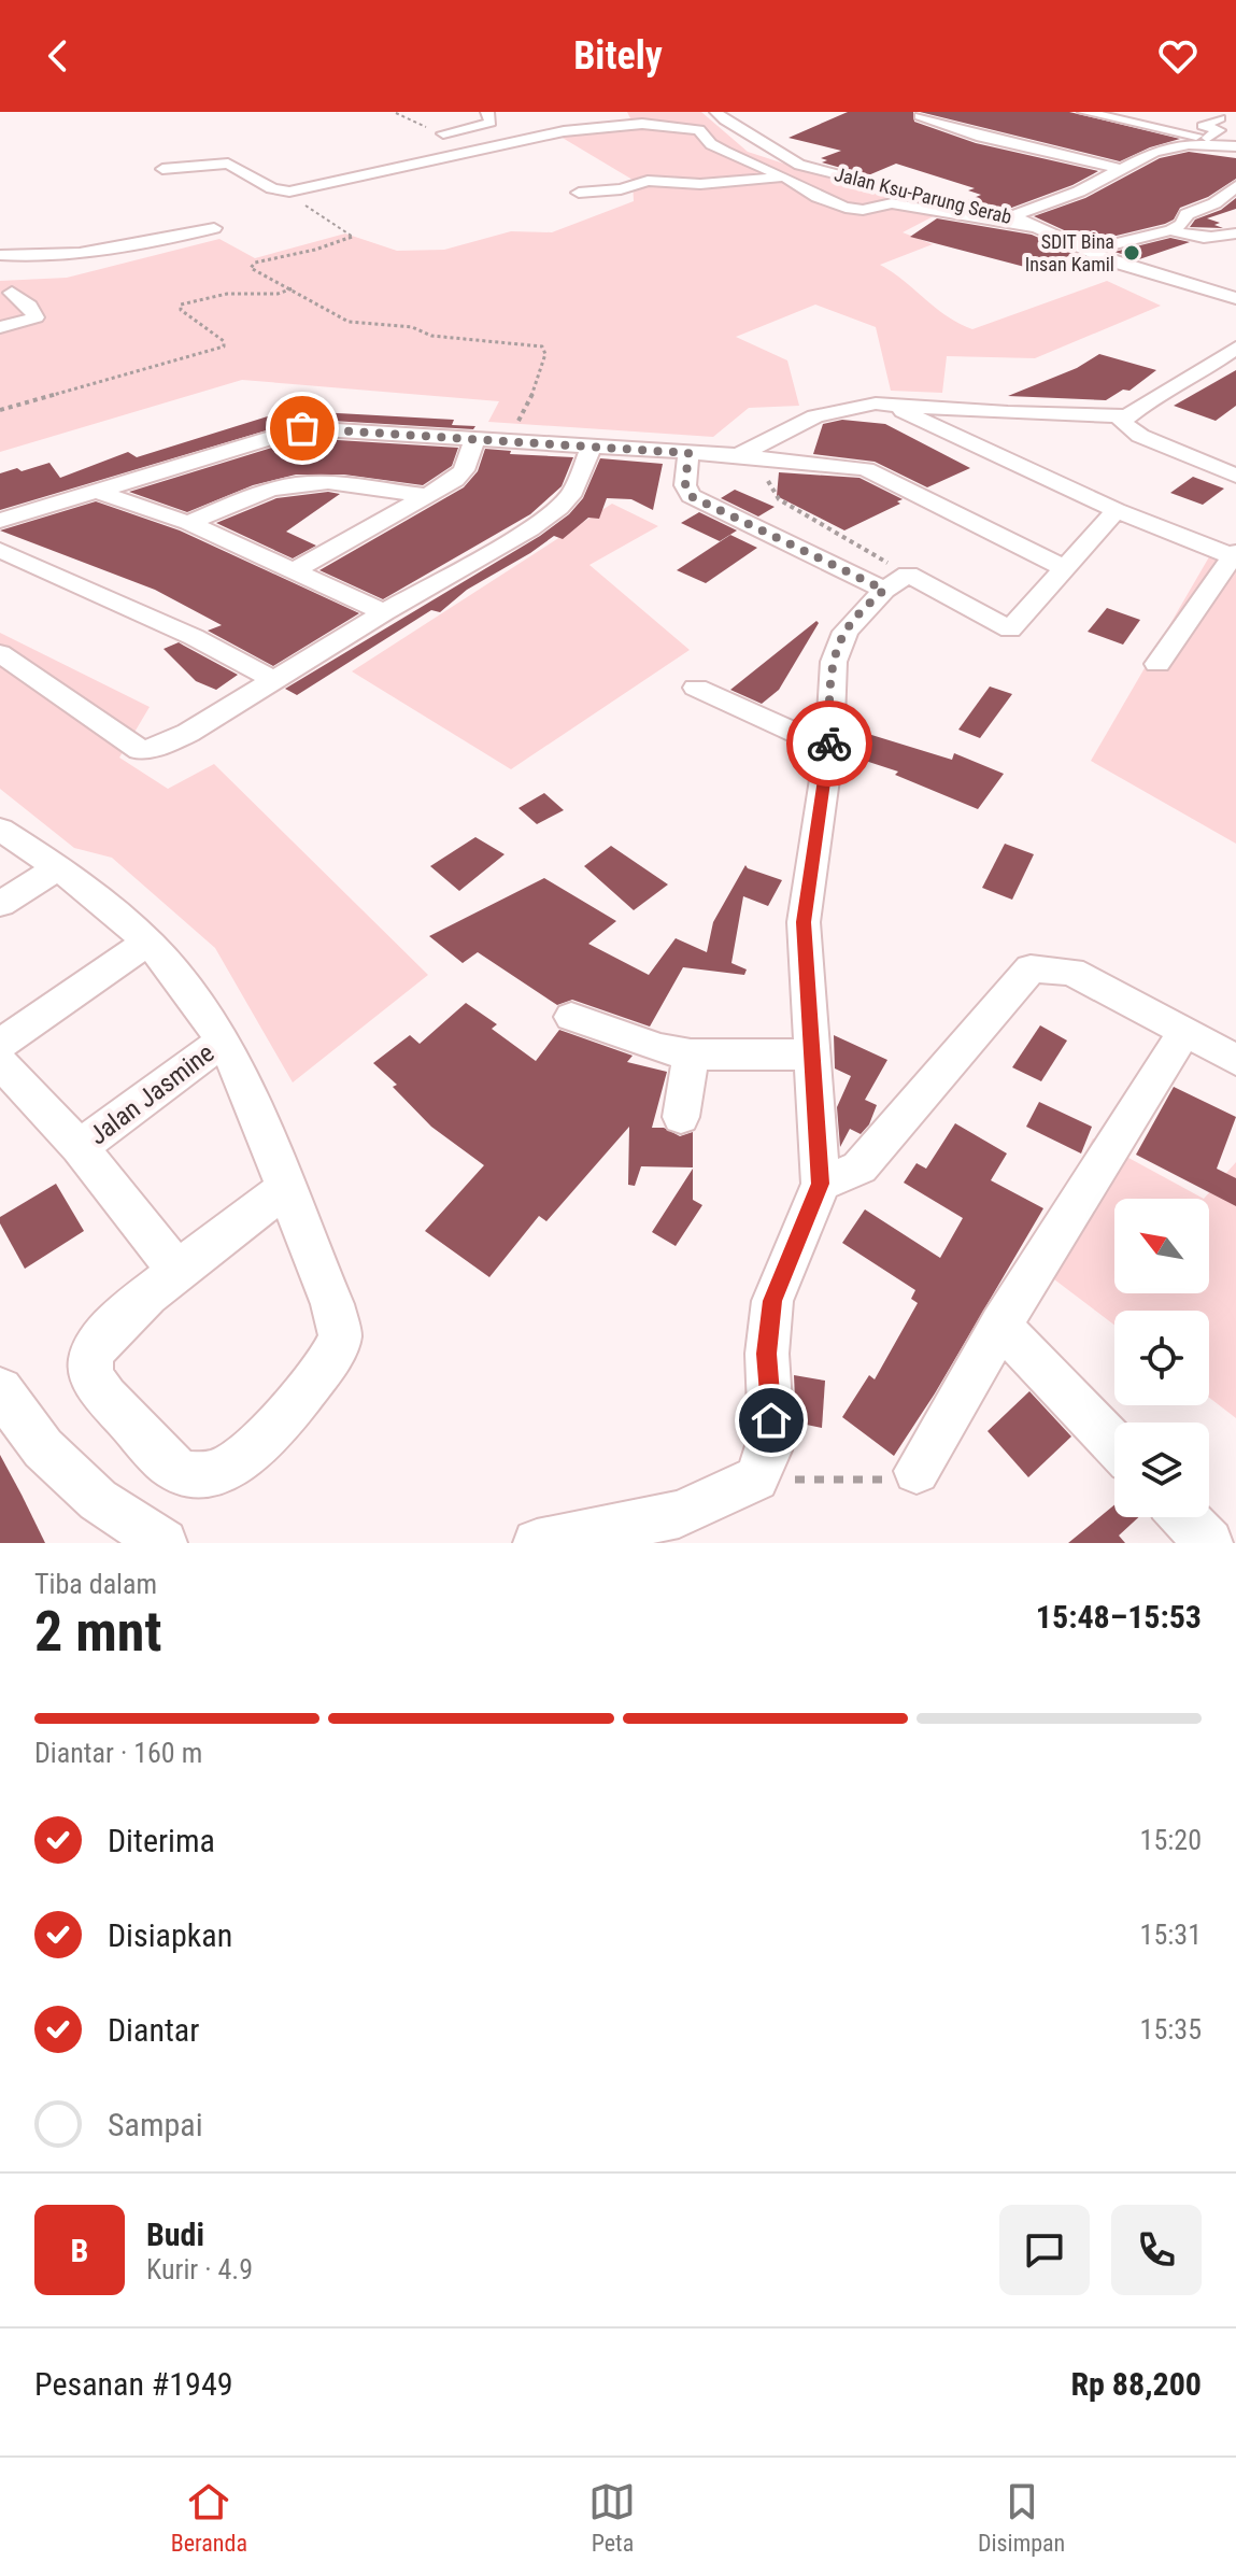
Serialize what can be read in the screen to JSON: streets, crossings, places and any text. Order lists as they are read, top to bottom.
{
  "streets": {
    "street": ["Jalan Ksu-Parung Serab", "Jalan Jasmine"]
  },
  "places": ["SDIT Bina Insan Kamil"],
  "north": "top left",
  "page": {
    "header": "Bitely",
    "heading": ["2 mnt", "Tiba dalam", "15:48–15:53"],
    "panel": [
      "Budi",
      "Kurir · 4.9",
      "Pesanan #1949",
      "Rp 88,200"
    ],
    "bar": "Diantar · 160 m",
    "list": [
      ["Diterima", "15:20"],
      ["Disiapkan", "15:31"],
      ["Diantar", "15:35"],
      "Sampai"
    ],
    "round": "B",
    "tabs": ["Beranda", "Peta", "Disimpan"]
  }
}
